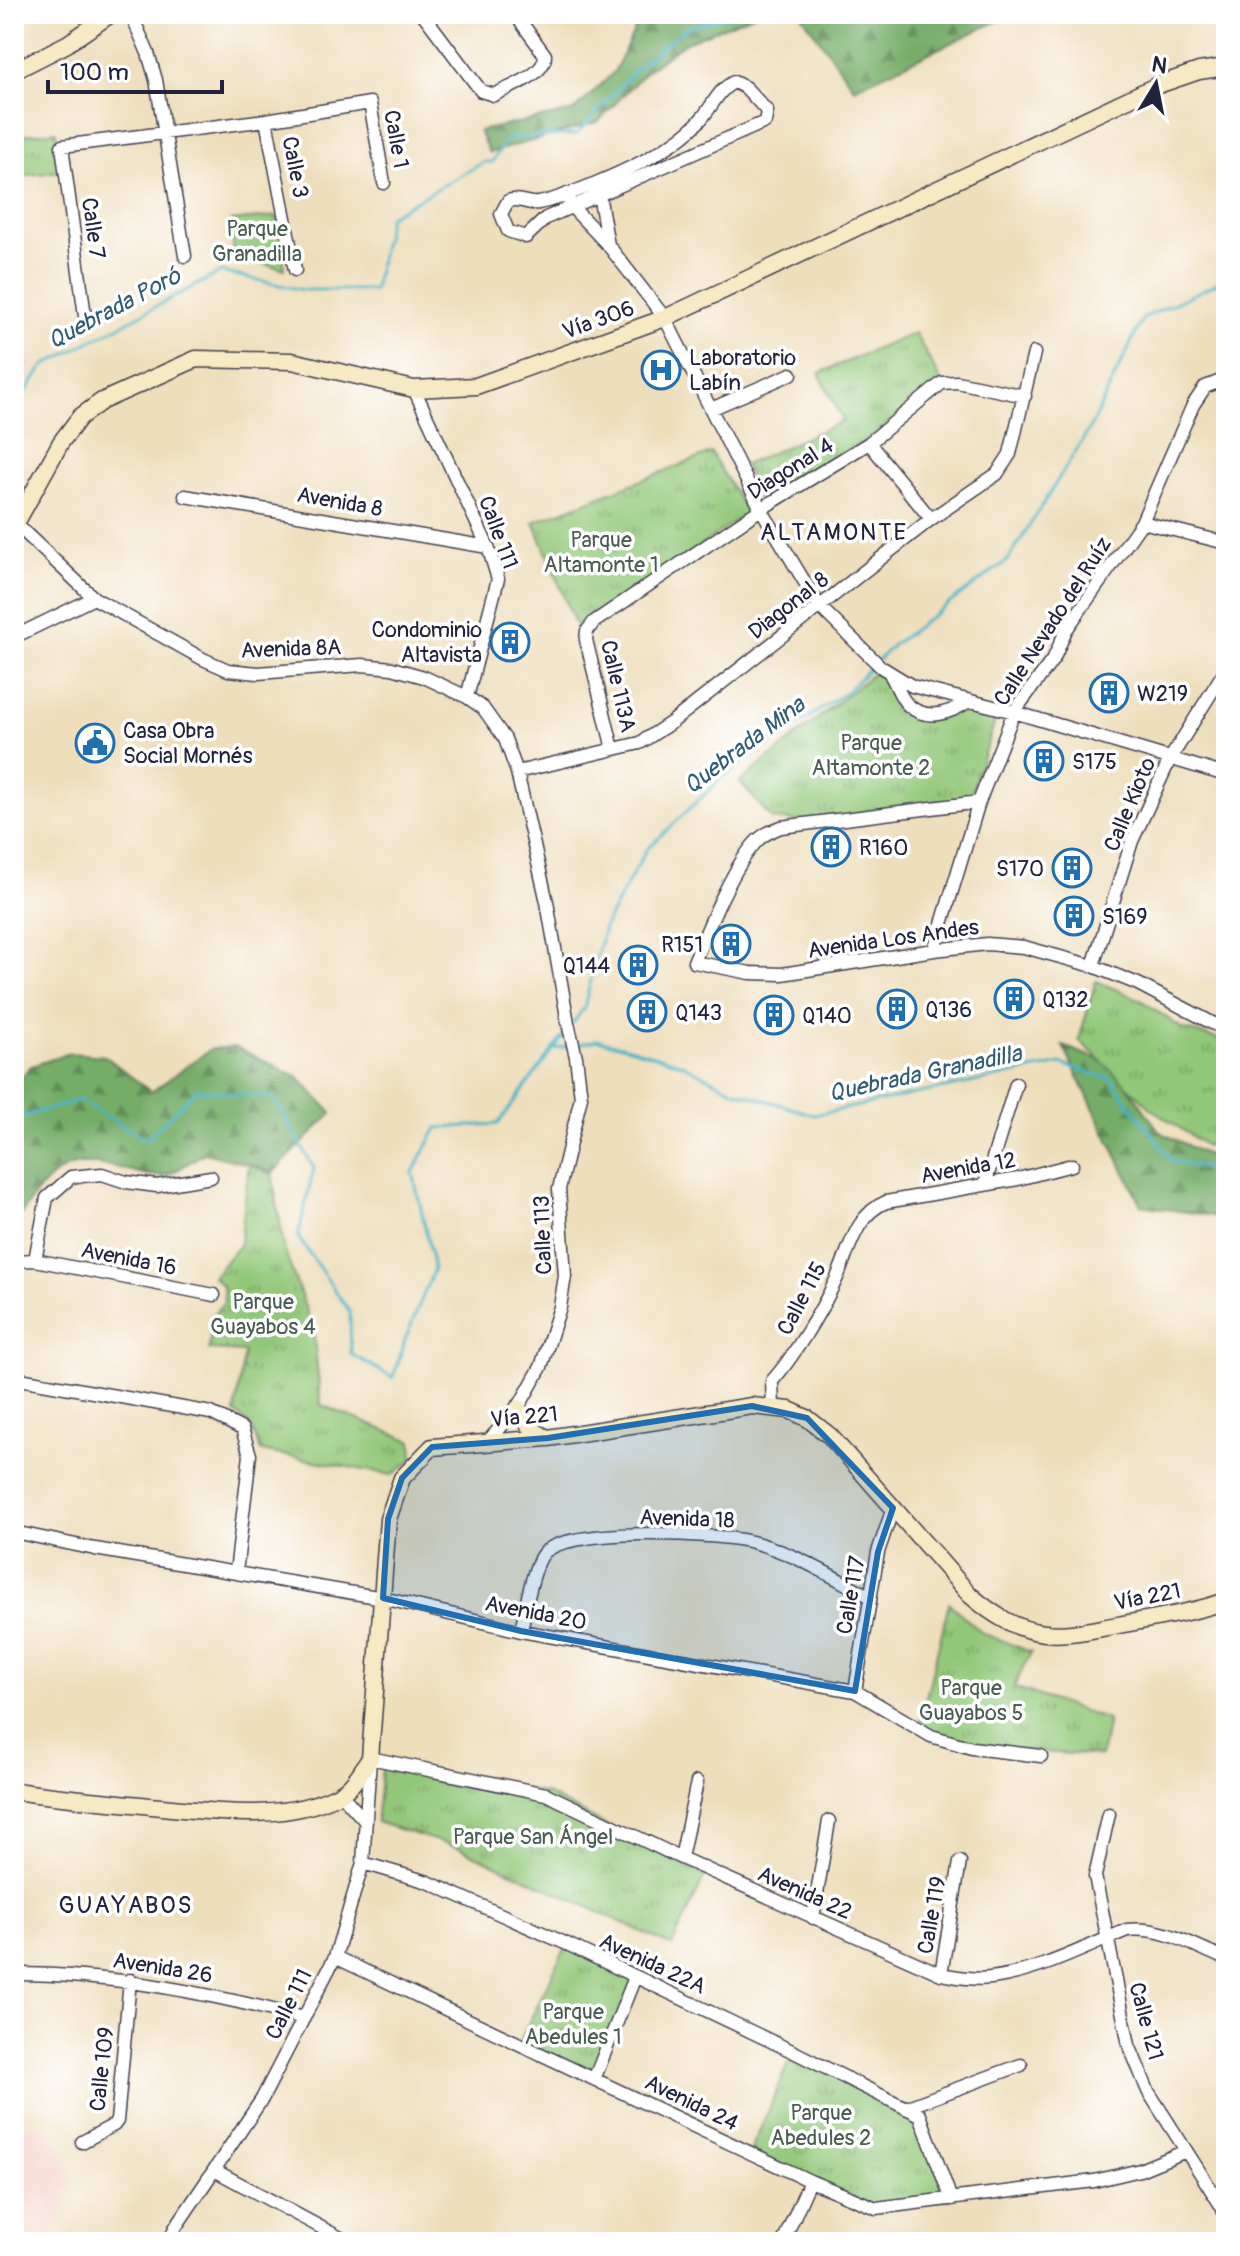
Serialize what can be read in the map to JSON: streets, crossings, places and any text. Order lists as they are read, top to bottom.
{
  "streets": {
    "main road": ["Vía 306", "Vía 221"],
    "street": [
      "Calle 1",
      "Calle 3",
      "Calle 7",
      "Diagonal 4",
      "Avenida 8",
      "Calle 111",
      "Diagonal 8",
      "Calle Nevado del Ruíz",
      "Avenida 8A",
      "Calle 113A",
      "Calle Kioto",
      "Avenida Los Andes",
      "Avenida 12",
      "Calle 113",
      "Avenida 16",
      "Calle 115",
      "Avenida 18",
      "Calle 117",
      "Avenida 20",
      "Avenida 22",
      "Calle 119",
      "Avenida 22A",
      "Avenida 26",
      "Calle 121",
      "Calle 109",
      "Avenida 24"
    ]
  },
  "crossings": [
    ["Calle 1", "Calle 3"],
    ["Vía 306", "Calle 111"],
    ["Vía 306", "Avenida 8A"],
    ["Diagonal 4", "Diagonal 8"],
    ["Diagonal 4", "Calle 113A"],
    ["Avenida 8", "Calle 111"],
    ["Calle 111", "Avenida 8A"],
    ["Calle 111", "Vía 221"],
    ["Calle 111", "Avenida 22"],
    ["Calle 111", "Avenida 22A"],
    ["Calle 111", "Avenida 26"],
    ["Calle 111", "Avenida 24"],
    ["Diagonal 8", "Avenida 8A"],
    ["Diagonal 8", "Calle 113A"],
    ["Diagonal 8", "Calle 113"],
    ["Calle Nevado del Ruíz", "Avenida Los Andes"],
    ["Avenida 8A", "Calle 113"],
    ["Calle Kioto", "Avenida Los Andes"],
    ["Avenida 12", "Calle 115"],
    ["Calle 113", "Vía 221"],
    ["Calle 115", "Vía 221"],
    ["Vía 221", "Calle 117"],
    ["Vía 221", "Avenida 20"],
    ["Vía 221", "Avenida 22"],
    ["Avenida 18", "Calle 117"],
    ["Avenida 18", "Avenida 20"],
    ["Calle 117", "Avenida 20"],
    ["Avenida 22", "Calle 119"],
    ["Avenida 22", "Calle 121"],
    ["Avenida 22A", "Avenida 24"],
    ["Avenida 26", "Calle 109"],
    ["Calle 121", "Avenida 24"]
  ],
  "districts": ["ALTAMONTE", "GUAYABOS"],
  "water": ["Quebrada Poró", "Quebrada Mina", "Quebrada Granadilla"],
  "parks": [
    "Parque Granadilla",
    "Parque Altamonte 1",
    "Parque Altamonte 2",
    "Parque Guayabos 4",
    "Parque Guayabos 5",
    "Parque San Ángel",
    "Parque Abedules 1",
    "Parque Abedules 2"
  ],
  "places": {
    "hospital": ["Laboratorio Labín"],
    "building": [
      "Condominio Altavista",
      "W219",
      "S175",
      "R160",
      "S170",
      "S169",
      "R151",
      "Q144",
      "Q132",
      "Q136",
      "Q143",
      "Q140"
    ],
    "public building": ["Casa Obra Social Mornés"]
  },
  "scale_bar": "100 m",
  "north": "top"
}
